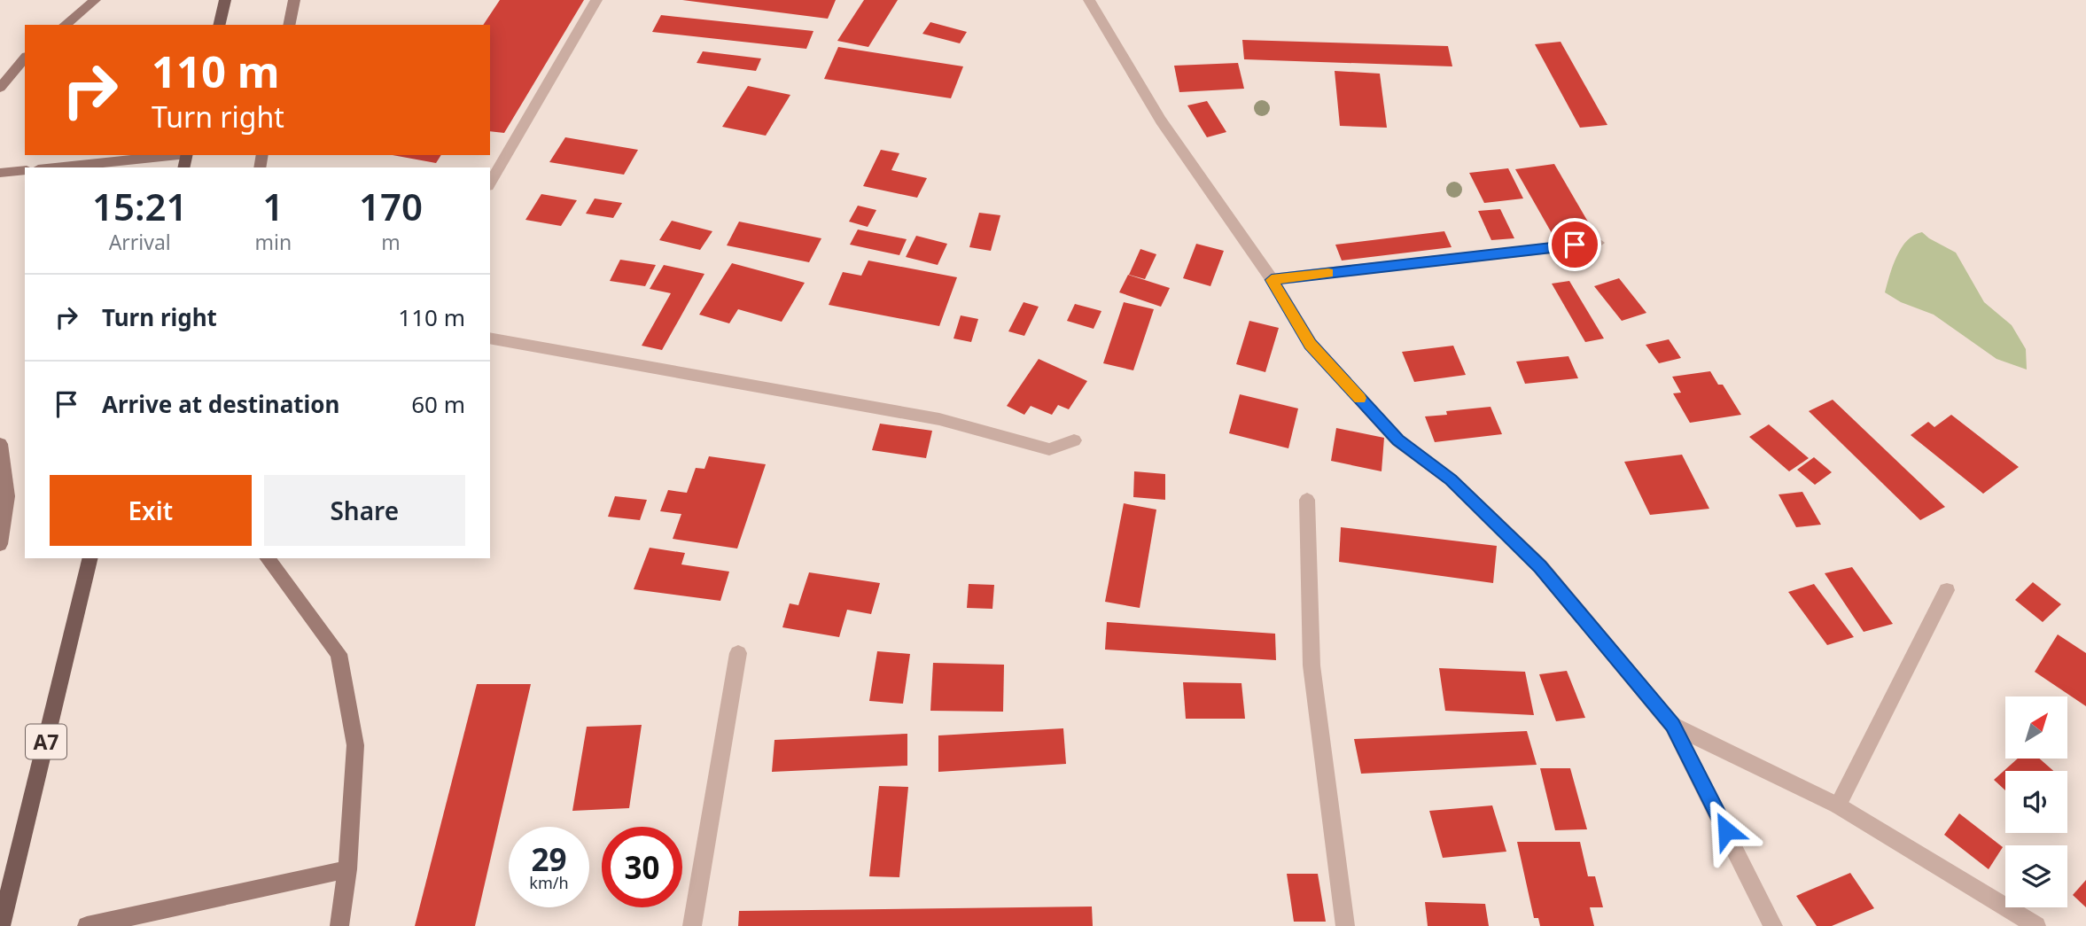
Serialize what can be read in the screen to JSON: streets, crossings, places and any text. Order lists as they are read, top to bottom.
{
  "streets": {
    "main road": ["A7"]
  },
  "north": "top right",
  "page": {
    "turn": ["110 m", "Turn right"],
    "eta": [
      "15:21",
      "Arrival",
      "1",
      "min",
      "170",
      "m"
    ],
    "list": [
      {
        "name": "Turn right",
        "value": "110 m"
      },
      {
        "name": "Arrive at destination",
        "value": "60 m"
      }
    ],
    "buttons": ["Exit", "Share"],
    "speed": "29 km/h",
    "limit": "30"
  }
}
